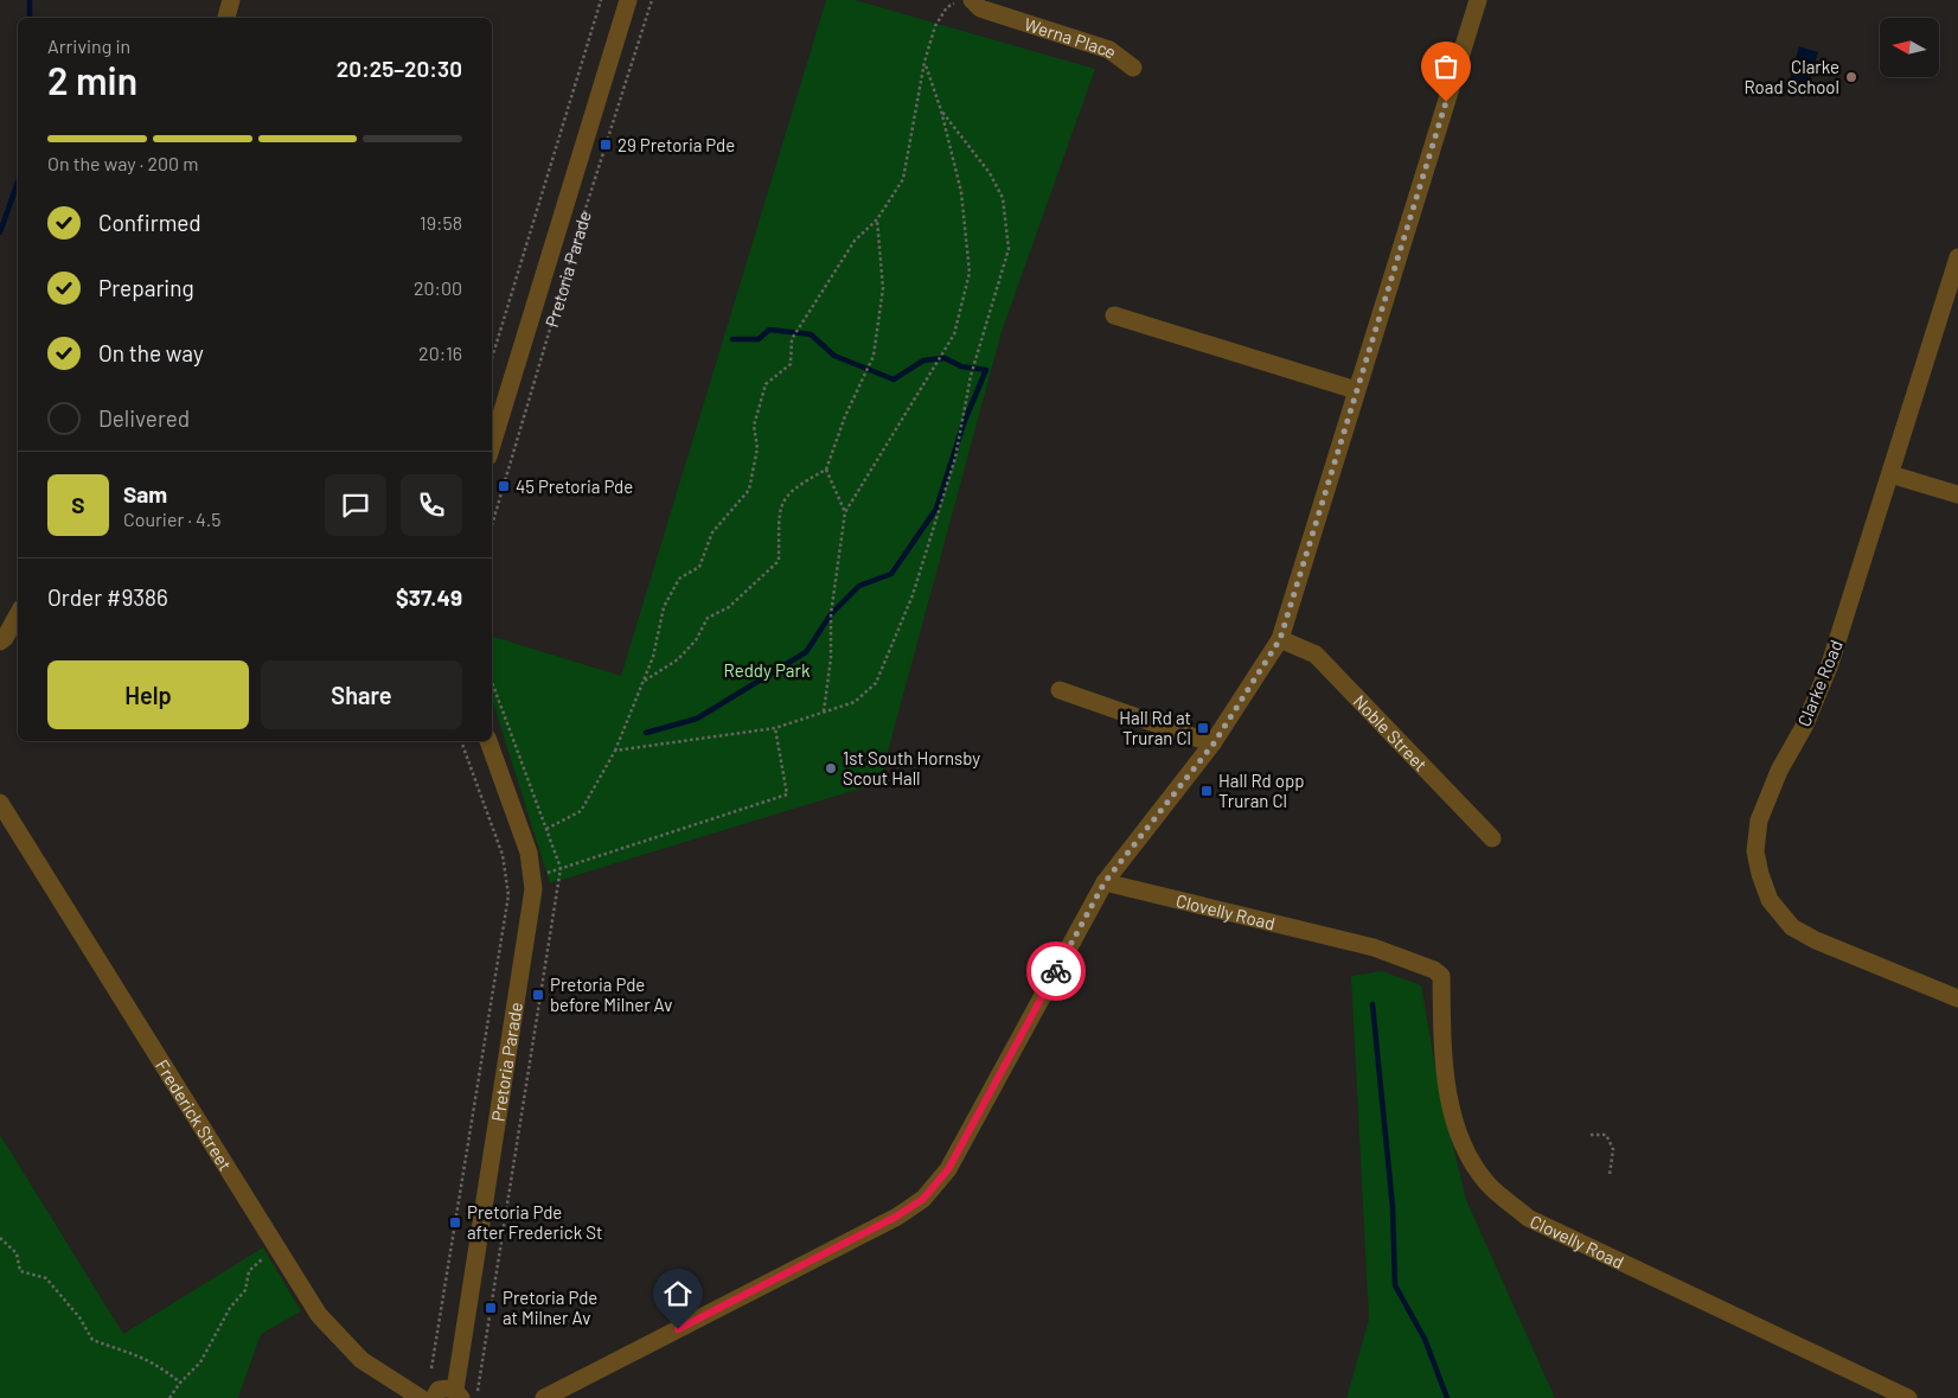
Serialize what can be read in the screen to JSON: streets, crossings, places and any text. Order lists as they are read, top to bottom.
{
  "streets": {
    "street": [
      "Werna Place",
      "Pretoria Parade",
      "Clarke Road",
      "Noble Street",
      "Clovelly Road",
      "Frederick Street"
    ]
  },
  "parks": ["Reddy Park"],
  "places": {
    "other": ["Clarke Road School", "1st South Hornsby Scout Hall"],
    "transit": [
      "29 Pretoria Pde",
      "45 Pretoria Pde",
      "Hall Rd at Truran Cl",
      "Hall Rd opp Truran Cl",
      "Pretoria Pde before Milner Av",
      "Pretoria Pde after Frederick St",
      "Pretoria Pde at Milner Av"
    ]
  },
  "north": "left",
  "page": {
    "heading": ["2 min", "Arriving in", "20:25–20:30"],
    "panel": [
      "Sam",
      "Courier · 4.5",
      "Order #9386",
      "$37.49"
    ],
    "bar": "On the way · 200 m",
    "list": [
      ["Confirmed", "19:58"],
      ["Preparing", "20:00"],
      ["On the way", "20:16"],
      "Delivered"
    ],
    "round": "S",
    "buttons": ["Help", "Share"]
  }
}
